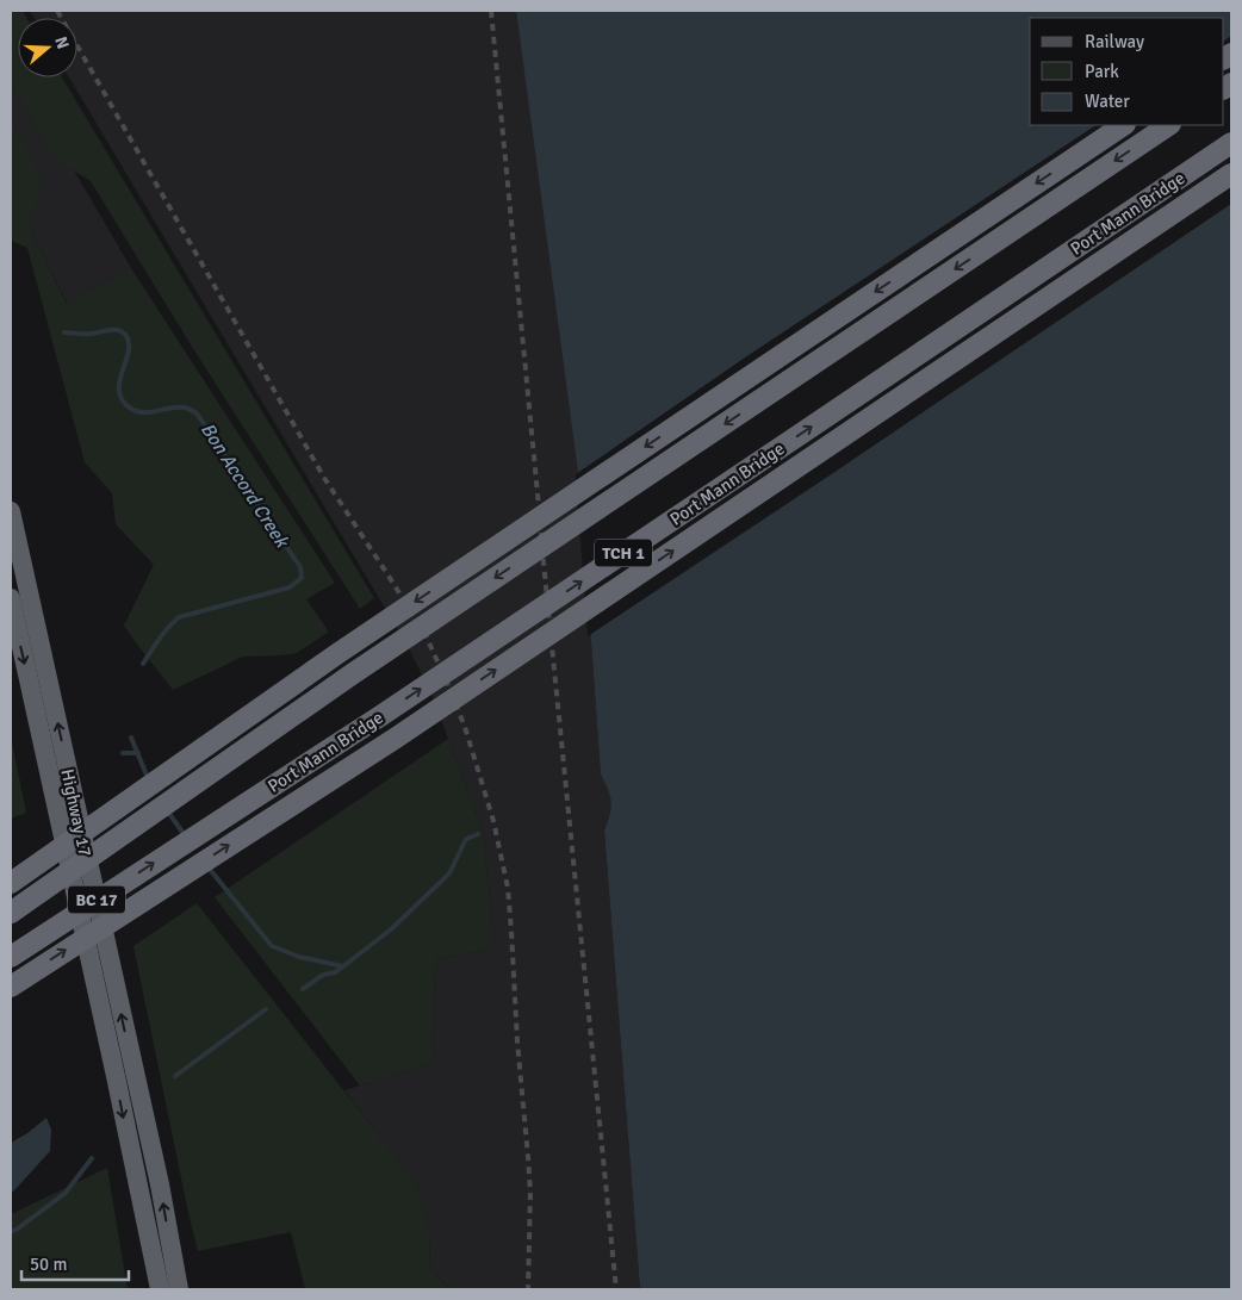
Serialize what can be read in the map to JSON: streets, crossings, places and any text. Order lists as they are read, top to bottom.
{
  "streets": {
    "highway": [
      "Port Mann Bridge",
      "TCH 1",
      "Highway 17",
      "BC 17"
    ]
  },
  "water": ["Bon Accord Creek"],
  "legend": ["Railway", "Park", "Water"],
  "scale_bar": "50 m",
  "north": "right"
}
